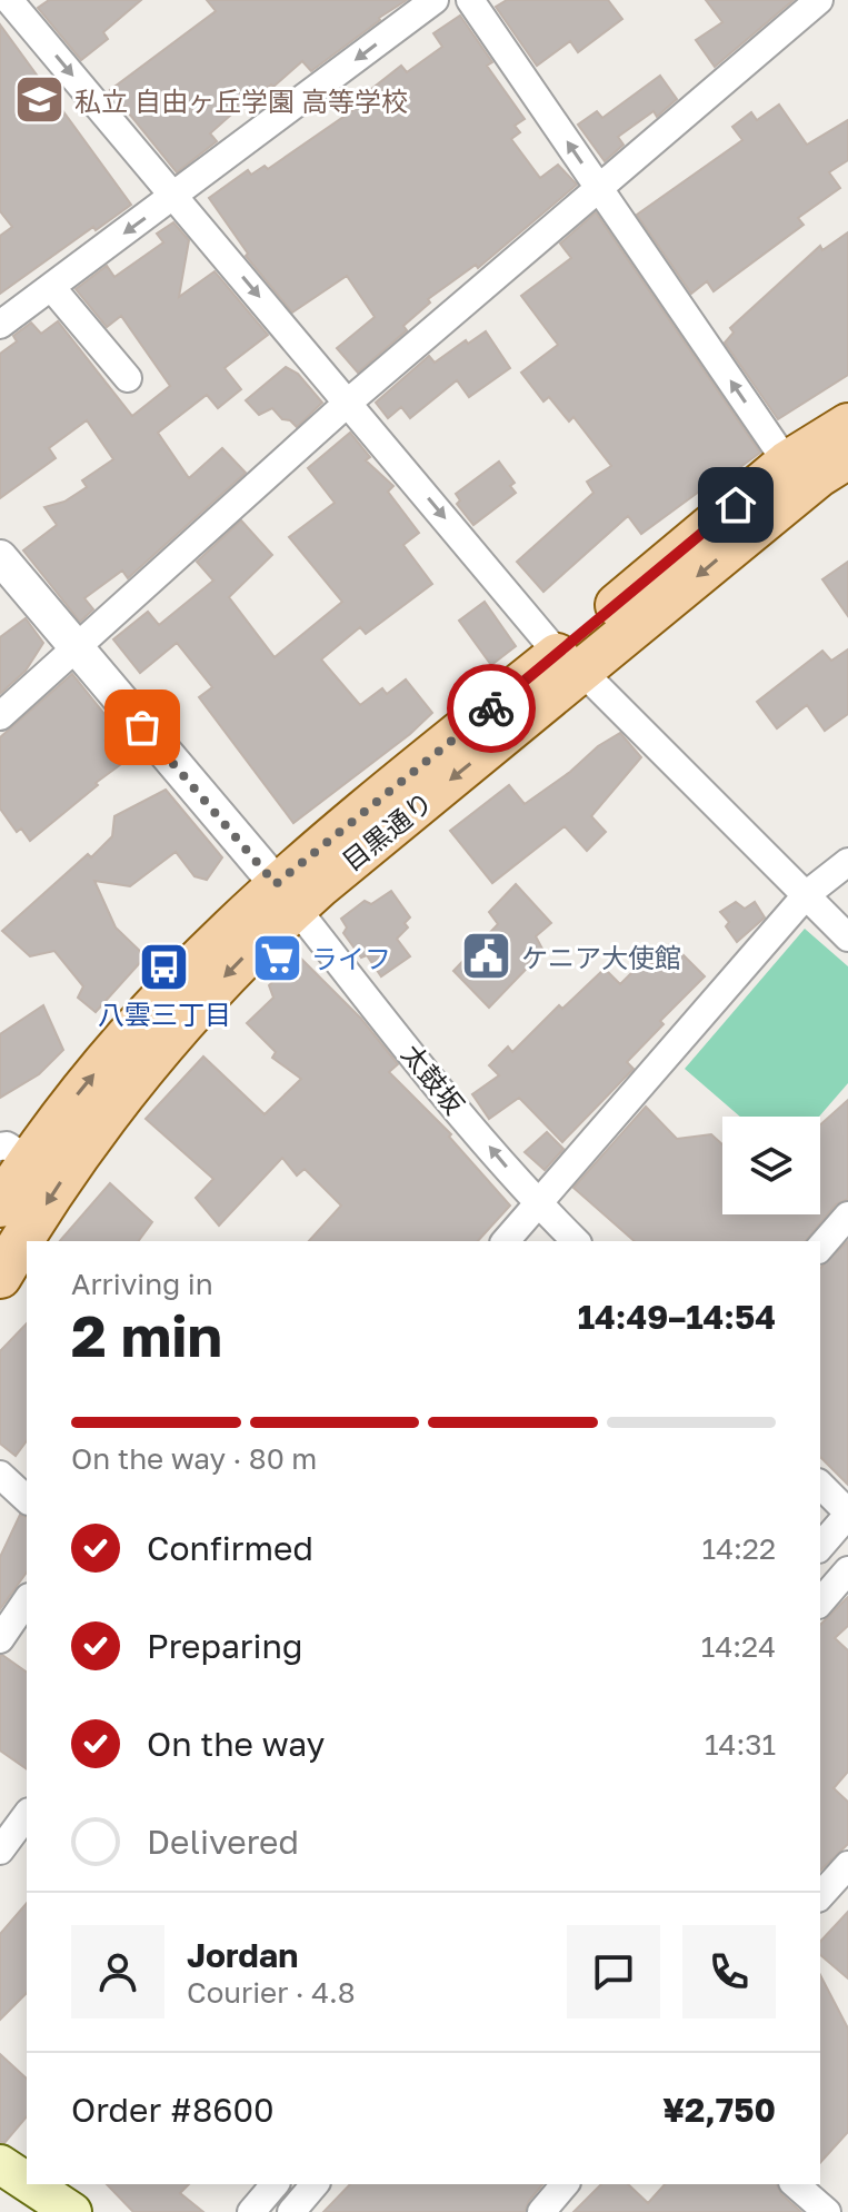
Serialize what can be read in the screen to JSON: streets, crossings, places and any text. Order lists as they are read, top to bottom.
{
  "streets": {
    "main road": ["目黒通り"],
    "street": ["太鼓坂"]
  },
  "crossings": [
    ["目黒通り", "太鼓坂"]
  ],
  "one_way": ["太鼓坂"],
  "places": {
    "school or university": ["私立 自由ヶ丘学園 高等学校"],
    "public building": ["ケニア大使館"],
    "supermarket": ["ライフ"],
    "bus stop": ["八雲三丁目"]
  },
  "page": {
    "heading": ["2 min", "Arriving in", "14:49–14:54"],
    "panel": [
      "Jordan",
      "Courier · 4.8",
      "Order #8600",
      "¥2,750"
    ],
    "bar": "On the way · 80 m",
    "list": [
      ["Confirmed", "14:22"],
      ["Preparing", "14:24"],
      ["On the way", "14:31"],
      "Delivered"
    ]
  }
}
